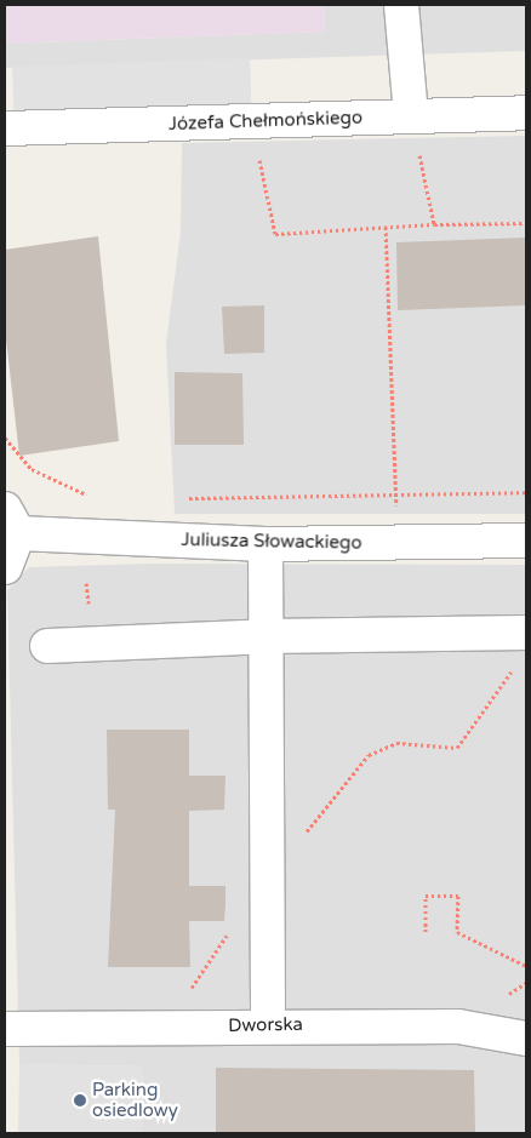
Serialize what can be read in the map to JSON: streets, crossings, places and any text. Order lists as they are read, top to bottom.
{
  "streets": {
    "street": ["Józefa Chełmońskiego", "Juliusza Słowackiego", "Dworska"]
  },
  "places": ["Parking osiedlowy"]
}
